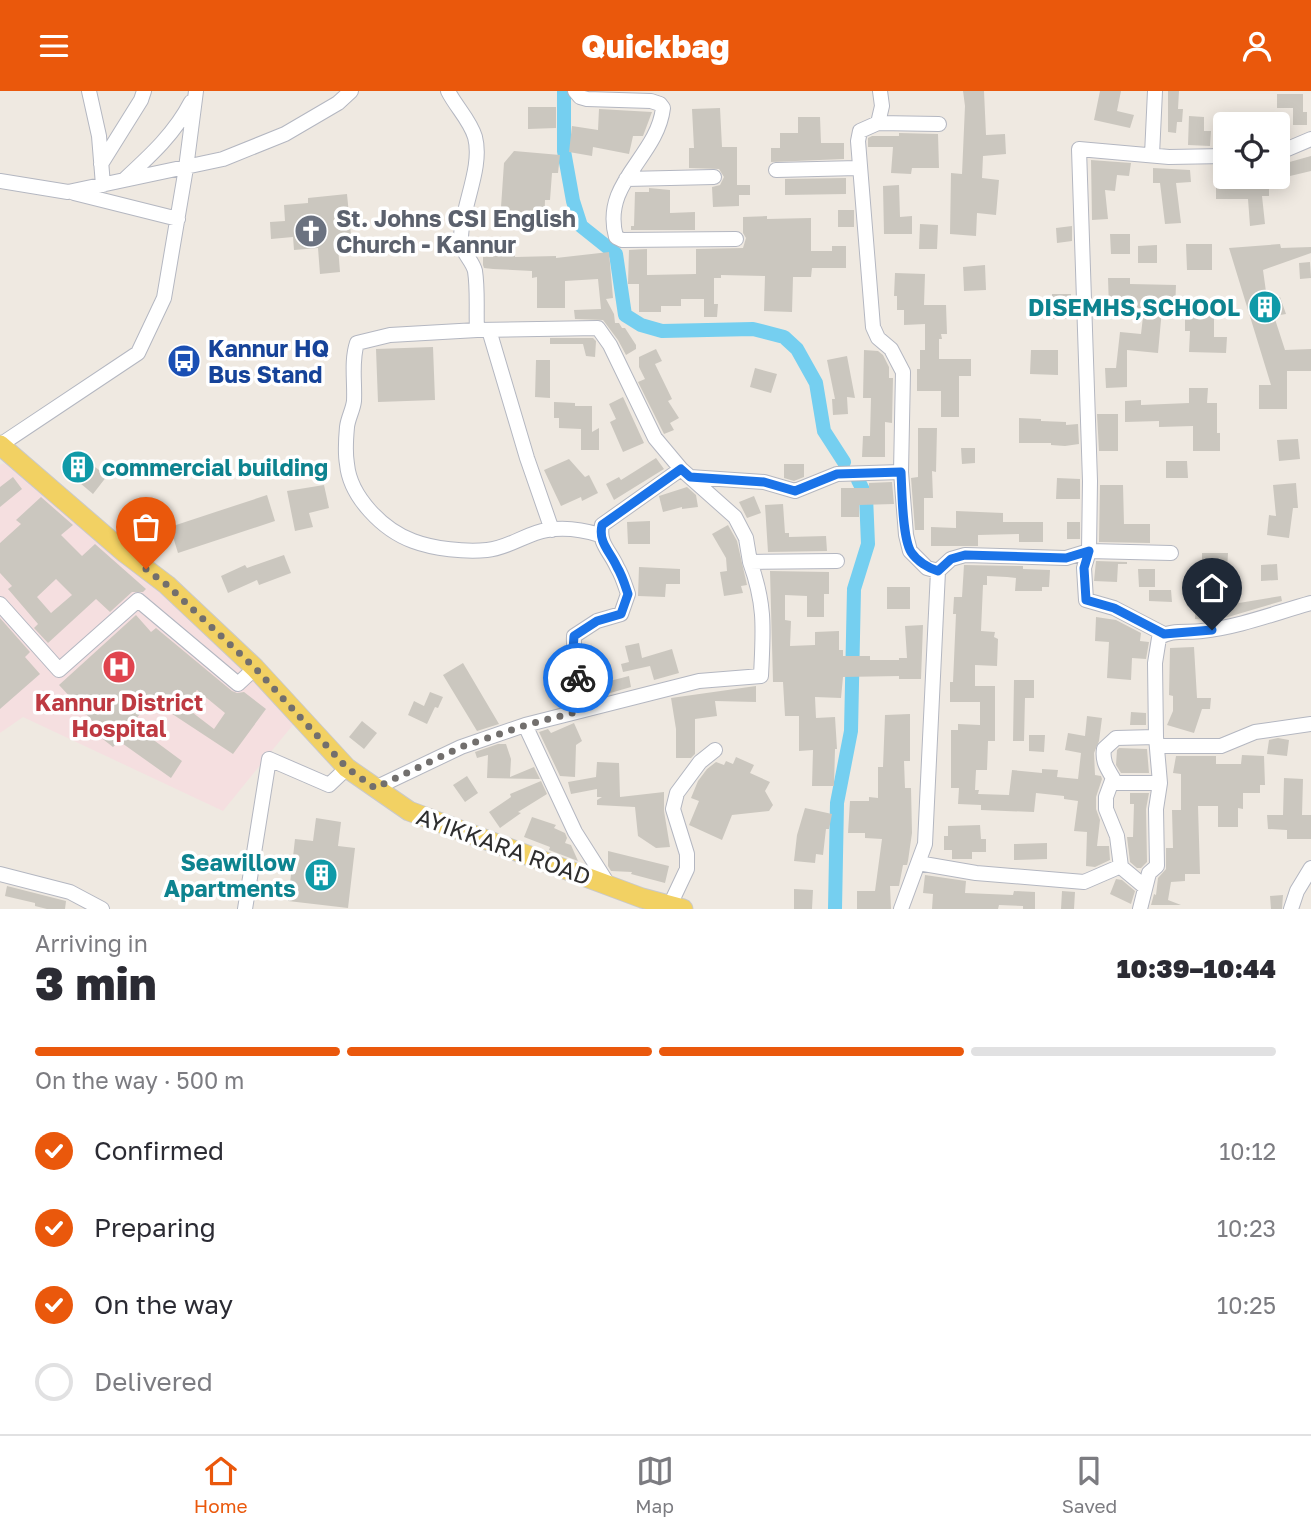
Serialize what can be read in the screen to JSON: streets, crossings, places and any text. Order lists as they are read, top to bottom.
{
  "streets": {
    "main road": ["AYIKKARA ROAD"]
  },
  "places": {
    "church": ["St. Johns CSI English Church - Kannur"],
    "building": ["DISEMHS,SCHOOL", "commercial building", "Seawillow Apartments"],
    "bus stop": ["Kannur HQ Bus Stand"],
    "hospital": ["Kannur District Hospital"]
  },
  "page": {
    "header": "Quickbag",
    "heading": ["3 min", "Arriving in", "10:39–10:44"],
    "bar": "On the way · 500 m",
    "list": [
      ["Confirmed", "10:12"],
      ["Preparing", "10:23"],
      ["On the way", "10:25"],
      "Delivered"
    ],
    "tabs": ["Home", "Map", "Saved"]
  }
}
